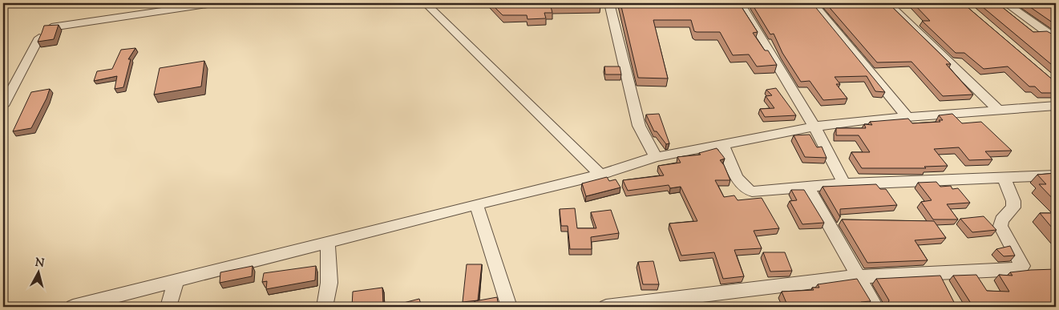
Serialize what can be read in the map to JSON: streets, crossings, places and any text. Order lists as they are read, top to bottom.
{
  "north": "top"
}
